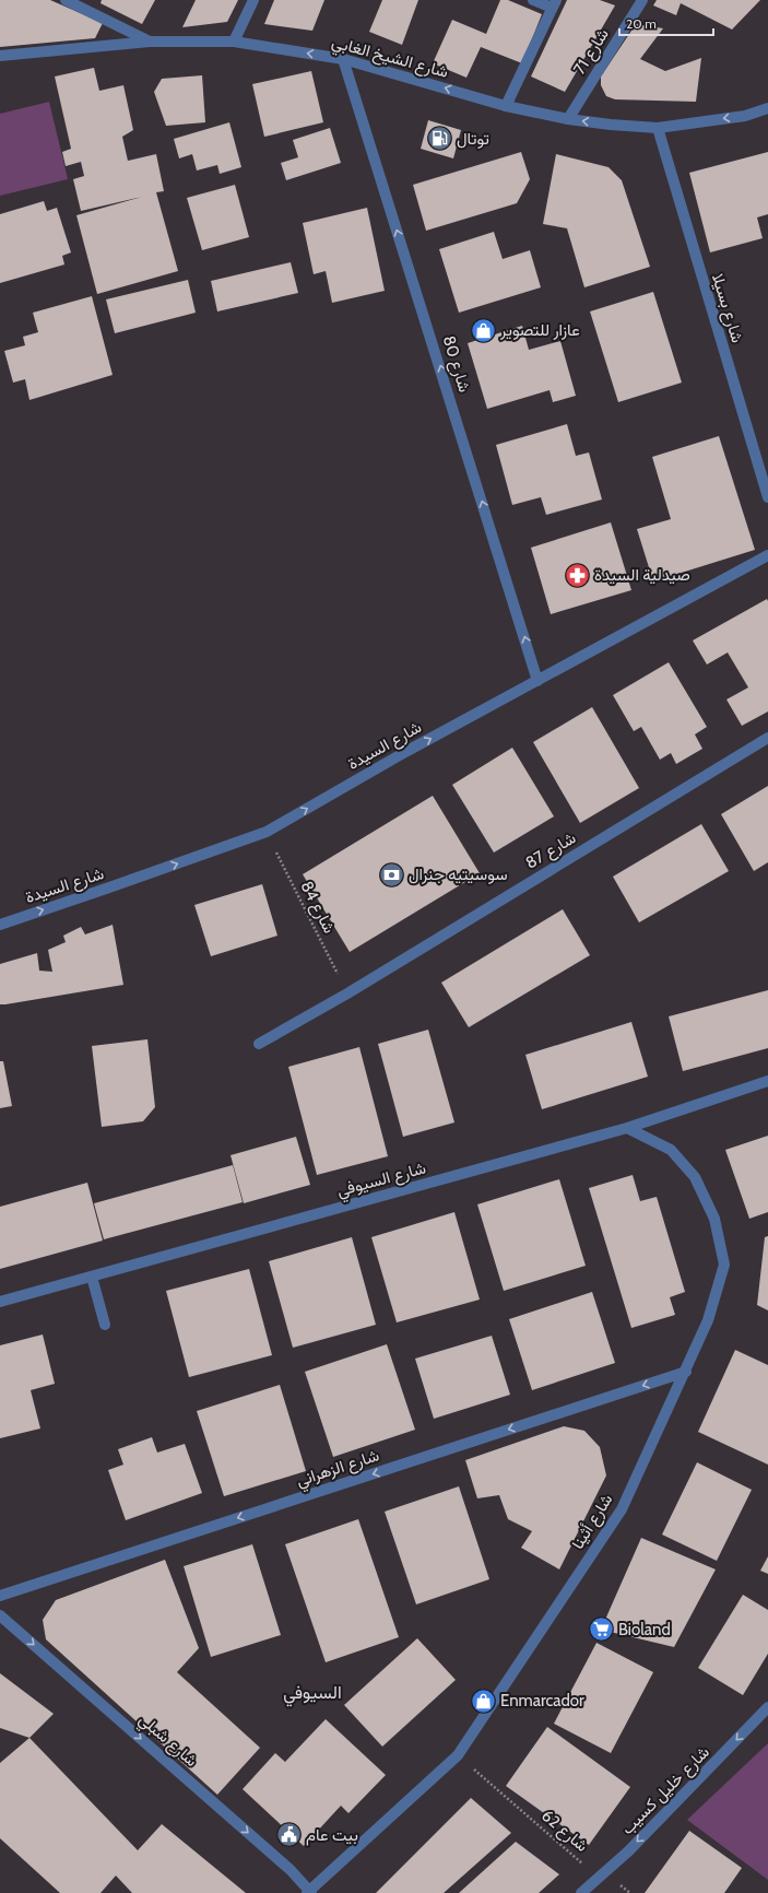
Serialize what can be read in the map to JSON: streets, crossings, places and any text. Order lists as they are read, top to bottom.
{
  "streets": {
    "street": [
      "شارع 71",
      "شارع الشيخ الغابي",
      "شارع بسيلا",
      "شارع 80",
      "شارع السيدة",
      "شارع 87",
      "شارع السيوفي",
      "شارع الزهراني",
      "شارع أثينا",
      "شارع شبلي",
      "شارع خليل كسيب"
    ],
    "path": ["شارع 84", "شارع 62"]
  },
  "crossings": [
    ["شارع 71", "شارع الشيخ الغابي"],
    ["شارع الشيخ الغابي", "شارع بسيلا"],
    ["شارع الشيخ الغابي", "شارع 80"],
    ["شارع 80", "شارع السيدة"],
    ["شارع السيدة", "شارع 84"],
    ["شارع 87", "شارع 84"],
    ["شارع السيوفي", "شارع أثينا"],
    ["شارع الزهراني", "شارع أثينا"],
    ["شارع أثينا", "شارع شبلي"],
    ["شارع أثينا", "شارع 62"]
  ],
  "one_way": [
    "شارع الشيخ الغابي",
    "شارع 80",
    "شارع السيدة",
    "شارع الزهراني",
    "شارع شبلي",
    "شارع خليل كسيب"
  ],
  "districts": ["السيوفي"],
  "places": {
    "fuel station": ["توتال"],
    "shop": ["عازار للتصوير", "Enmarcador"],
    "pharmacy": ["صيدلية السيدة"],
    "bank": ["سوسيتيه جنرال"],
    "supermarket": ["Bioland"],
    "public building": ["بيت عام"]
  },
  "scale_bar": "20 m"
}
